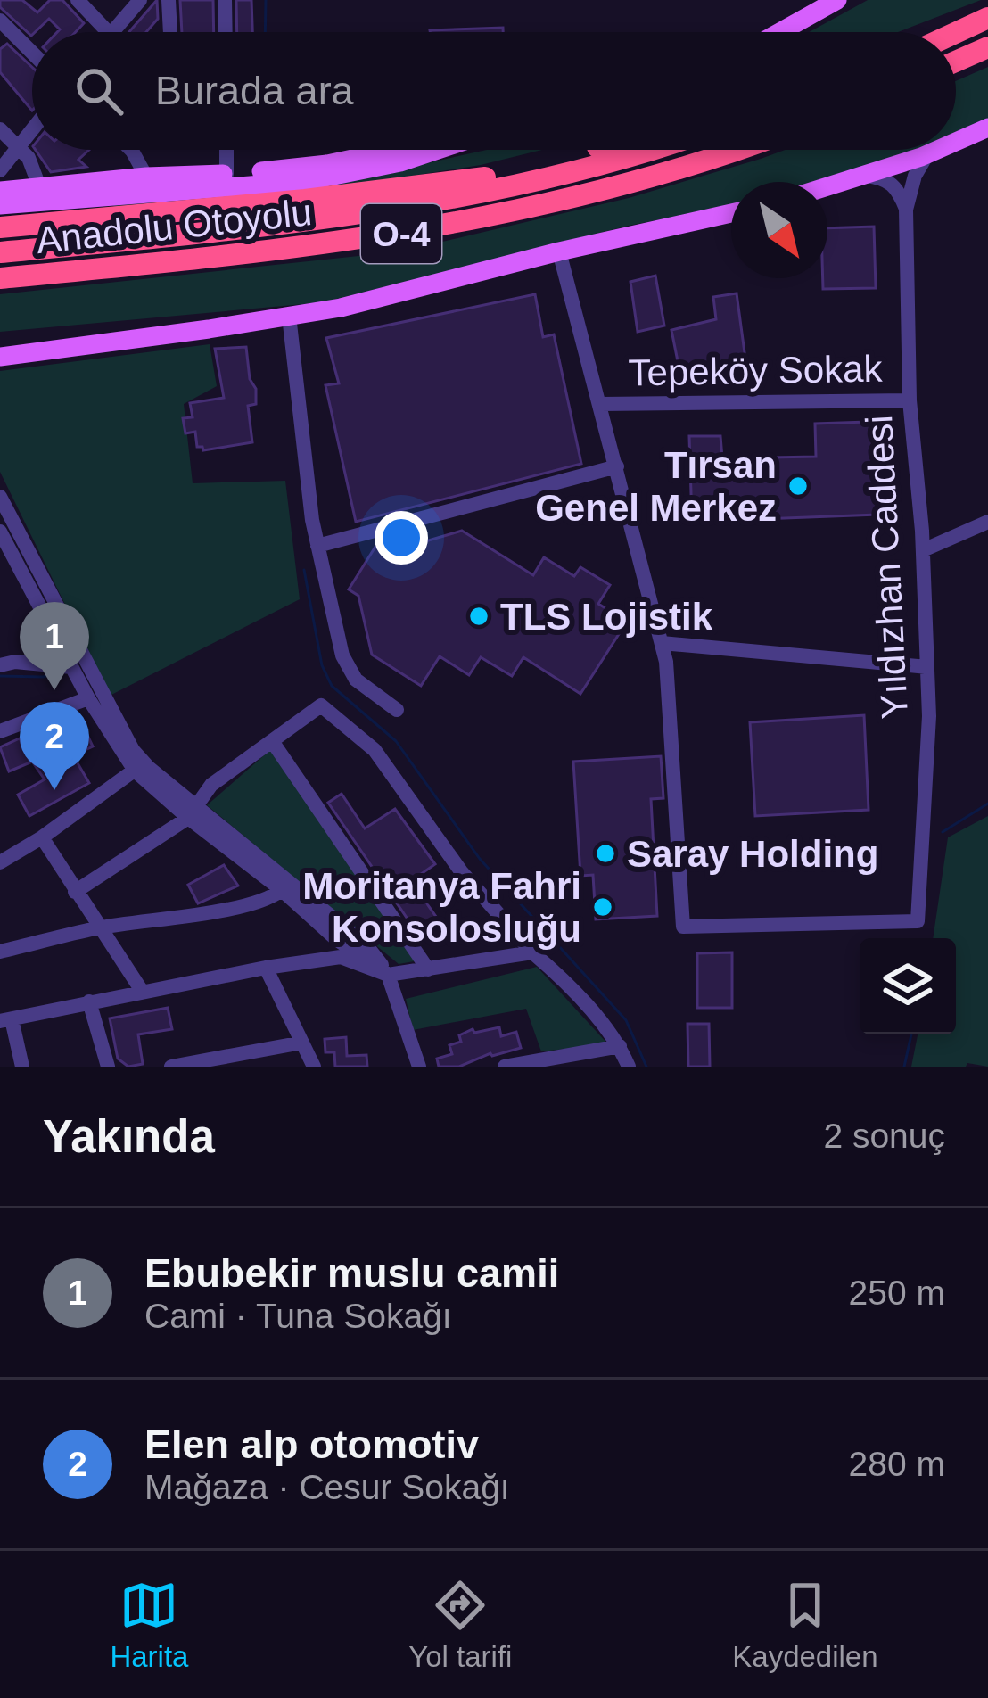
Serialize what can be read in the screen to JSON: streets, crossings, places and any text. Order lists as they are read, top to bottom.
{
  "streets": {
    "highway": ["Anadolu Otoyolu", "O-4"],
    "street": ["Tepeköy Sokak", "Yıldızhan Caddesi"]
  },
  "crossings": [
    ["Tepeköy Sokak", "Yıldızhan Caddesi"]
  ],
  "places": [
    "Tırsan Genel Merkez",
    "TLS Lojistik",
    "Saray Holding",
    "Moritanya Fahri Konsolosluğu"
  ],
  "north": "bottom right",
  "page": {
    "search": "Burada ara",
    "pins": ["1", "2"],
    "heading": ["Yakında", "2 sonuç"],
    "list": [
      {
        "mark": "1",
        "name": "Ebubekir muslu camii",
        "note": "Cami · Tuna Sokağı",
        "value": "250 m"
      },
      {
        "mark": "2",
        "name": "Elen alp otomotiv",
        "note": "Mağaza · Cesur Sokağı",
        "value": "280 m"
      }
    ],
    "nav": ["Harita", "Yol tarifi", "Kaydedilen"]
  }
}
